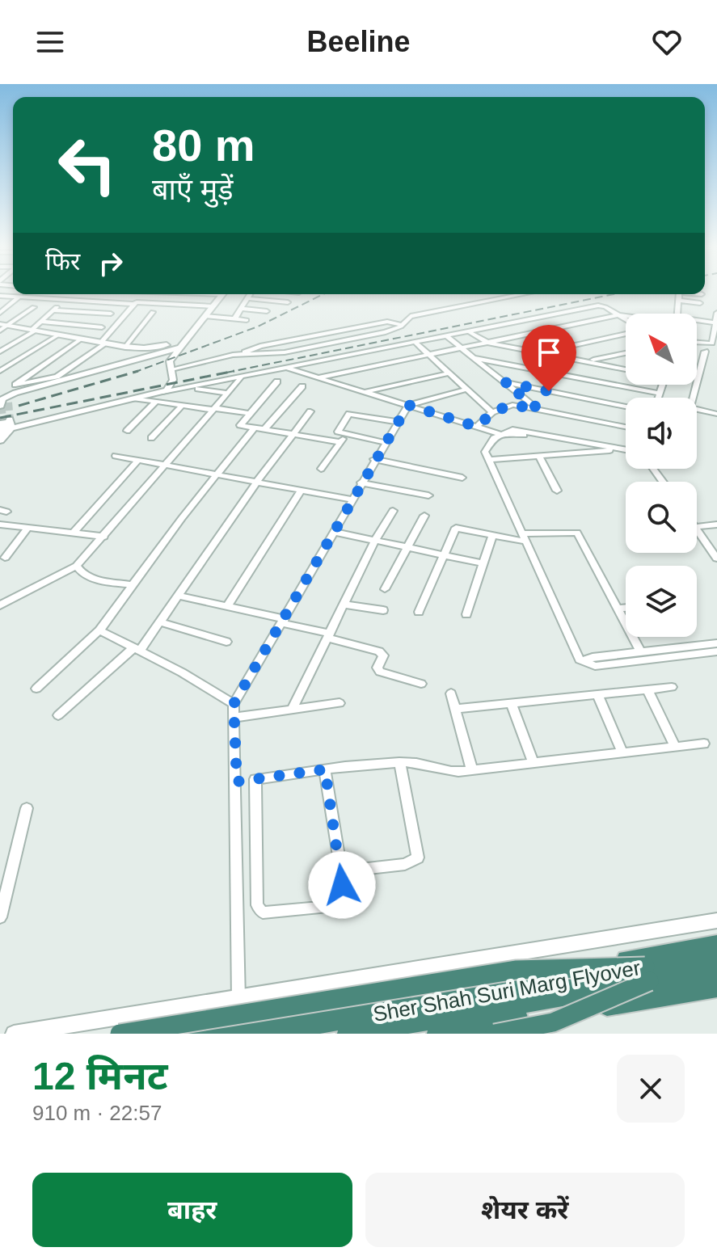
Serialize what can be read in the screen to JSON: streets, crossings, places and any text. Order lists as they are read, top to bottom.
{
  "streets": {
    "highway": ["Sher Shah Suri Marg Flyover"]
  },
  "north": "top left",
  "page": {
    "header": "Beeline",
    "turn": ["80 m", "बाएँ मुड़ें"],
    "then": "फिर",
    "heading": ["12 मिनट", "910 m · 22:57"],
    "buttons": ["बाहर", "शेयर करें"]
  }
}
